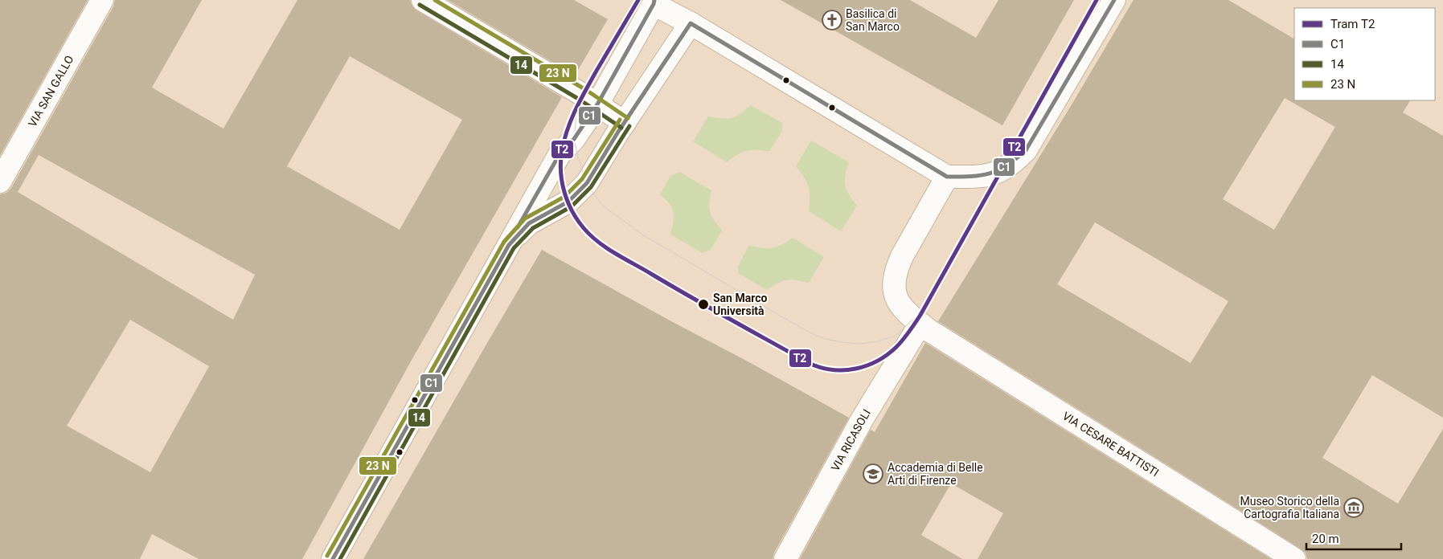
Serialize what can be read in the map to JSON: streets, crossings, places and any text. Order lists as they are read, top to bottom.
{
  "streets": {
    "street": ["VIA SAN GALLO", "VIA RICASOLI", "VIA CESARE BATTISTI"]
  },
  "crossings": [
    ["VIA RICASOLI", "VIA CESARE BATTISTI"]
  ],
  "places": {
    "church": ["Basilica di San Marco"],
    "other": ["San Marco Università"],
    "school or university": ["Accademia di Belle Arti di Firenze"],
    "museum": ["Museo Storico della Cartografia Italiana"]
  },
  "lines": ["tram line T2", "transit line C1", "transit line 14"],
  "legend": [
    "Tram T2",
    "C1",
    "14",
    "23 N"
  ],
  "scale_bar": "20 m"
}
